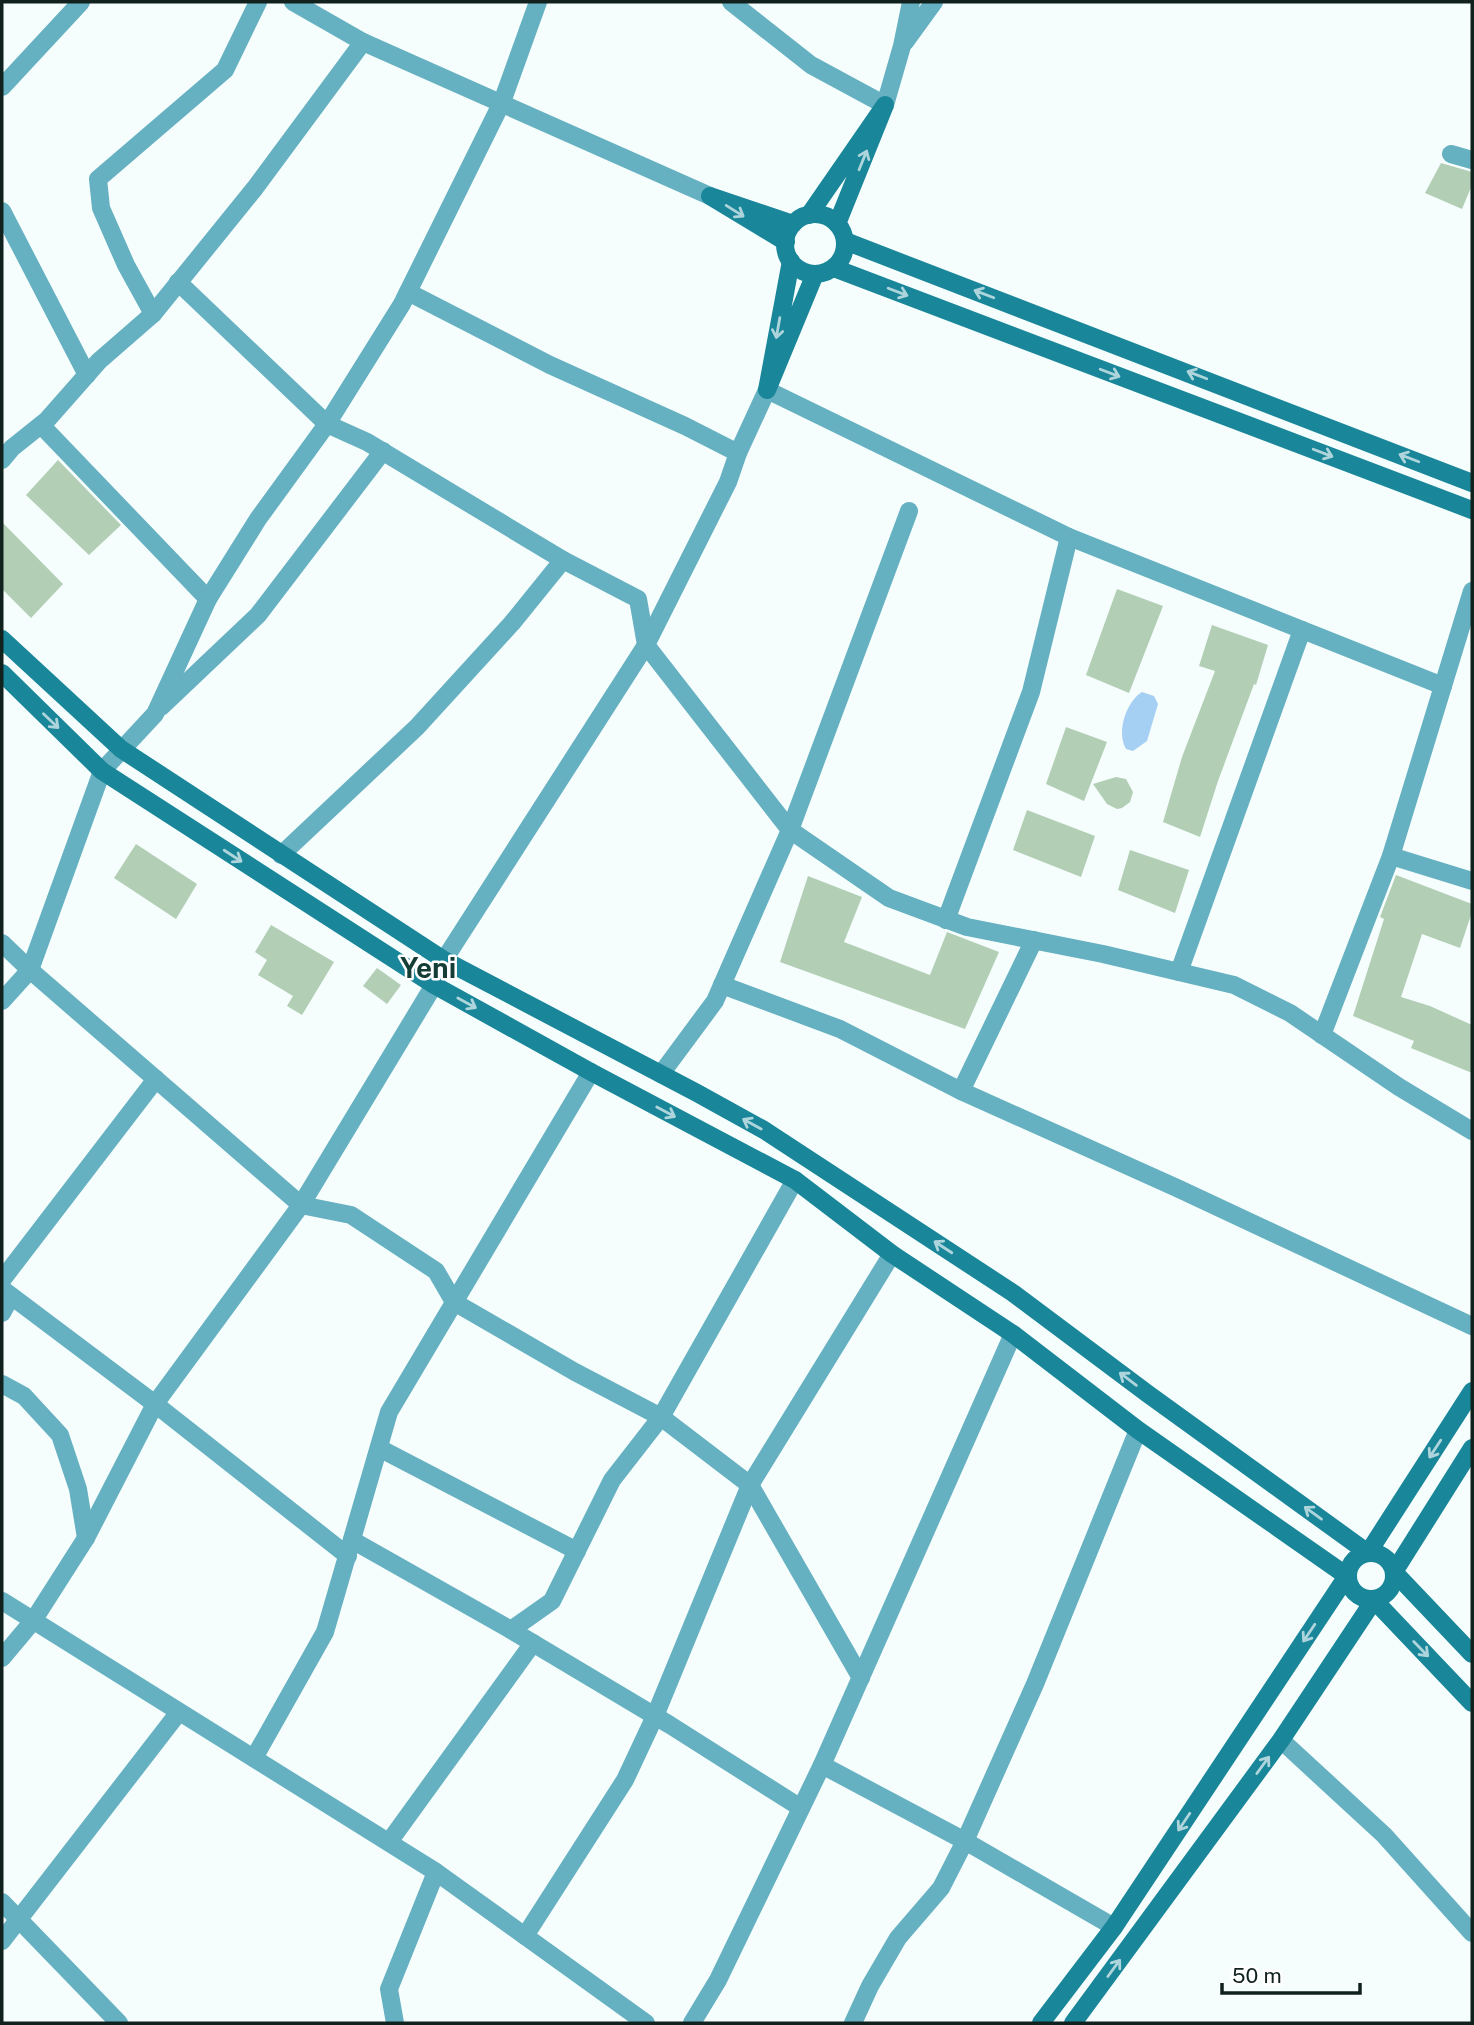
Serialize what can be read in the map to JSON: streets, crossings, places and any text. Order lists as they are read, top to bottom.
{
  "districts": ["Yeni"],
  "scale_bar": "50 m"
}
